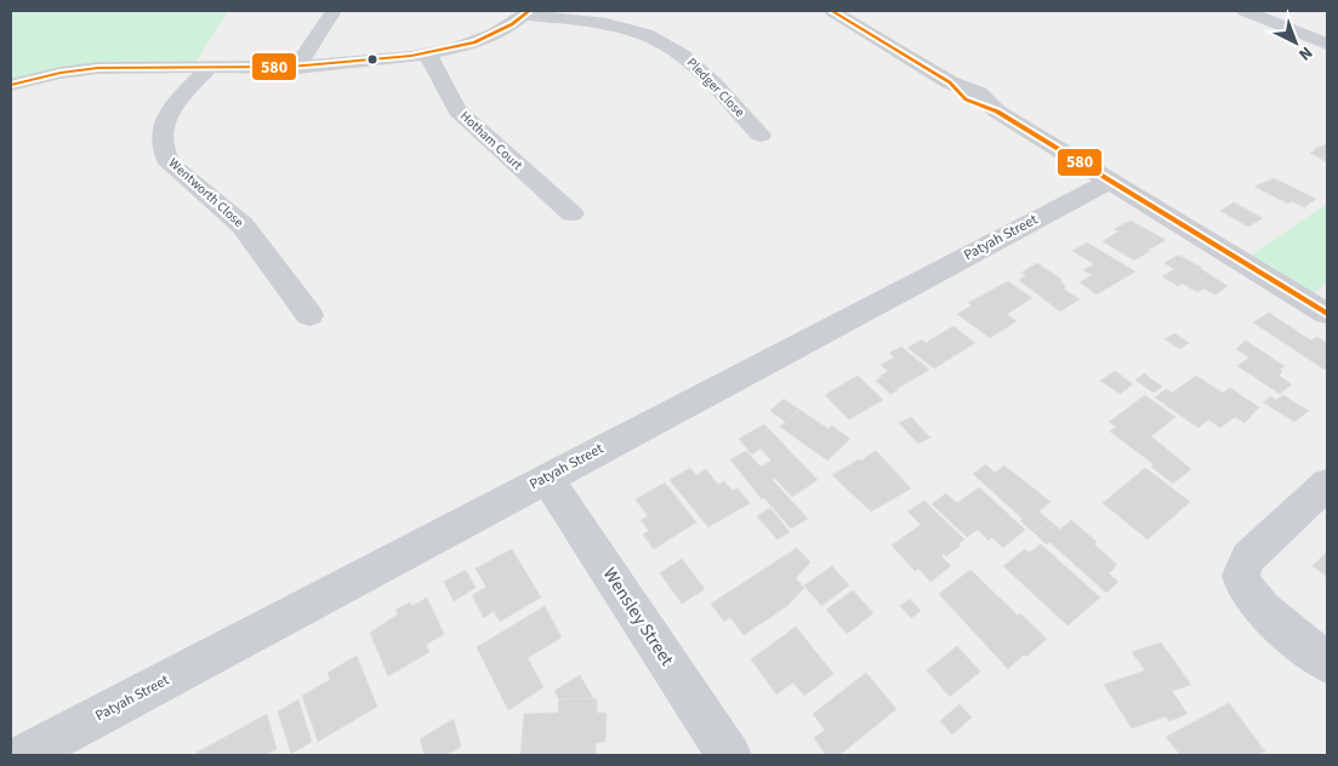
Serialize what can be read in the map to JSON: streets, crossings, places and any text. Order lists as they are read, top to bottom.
{
  "streets": {
    "street": [
      "Pledger Close",
      "Hotham Court",
      "Wentworth Close",
      "Patyah Street",
      "Wensley Street"
    ]
  },
  "crossings": [
    ["Patyah Street", "Wensley Street"]
  ],
  "lines": ["transit line 580"],
  "north": "bottom right"
}
